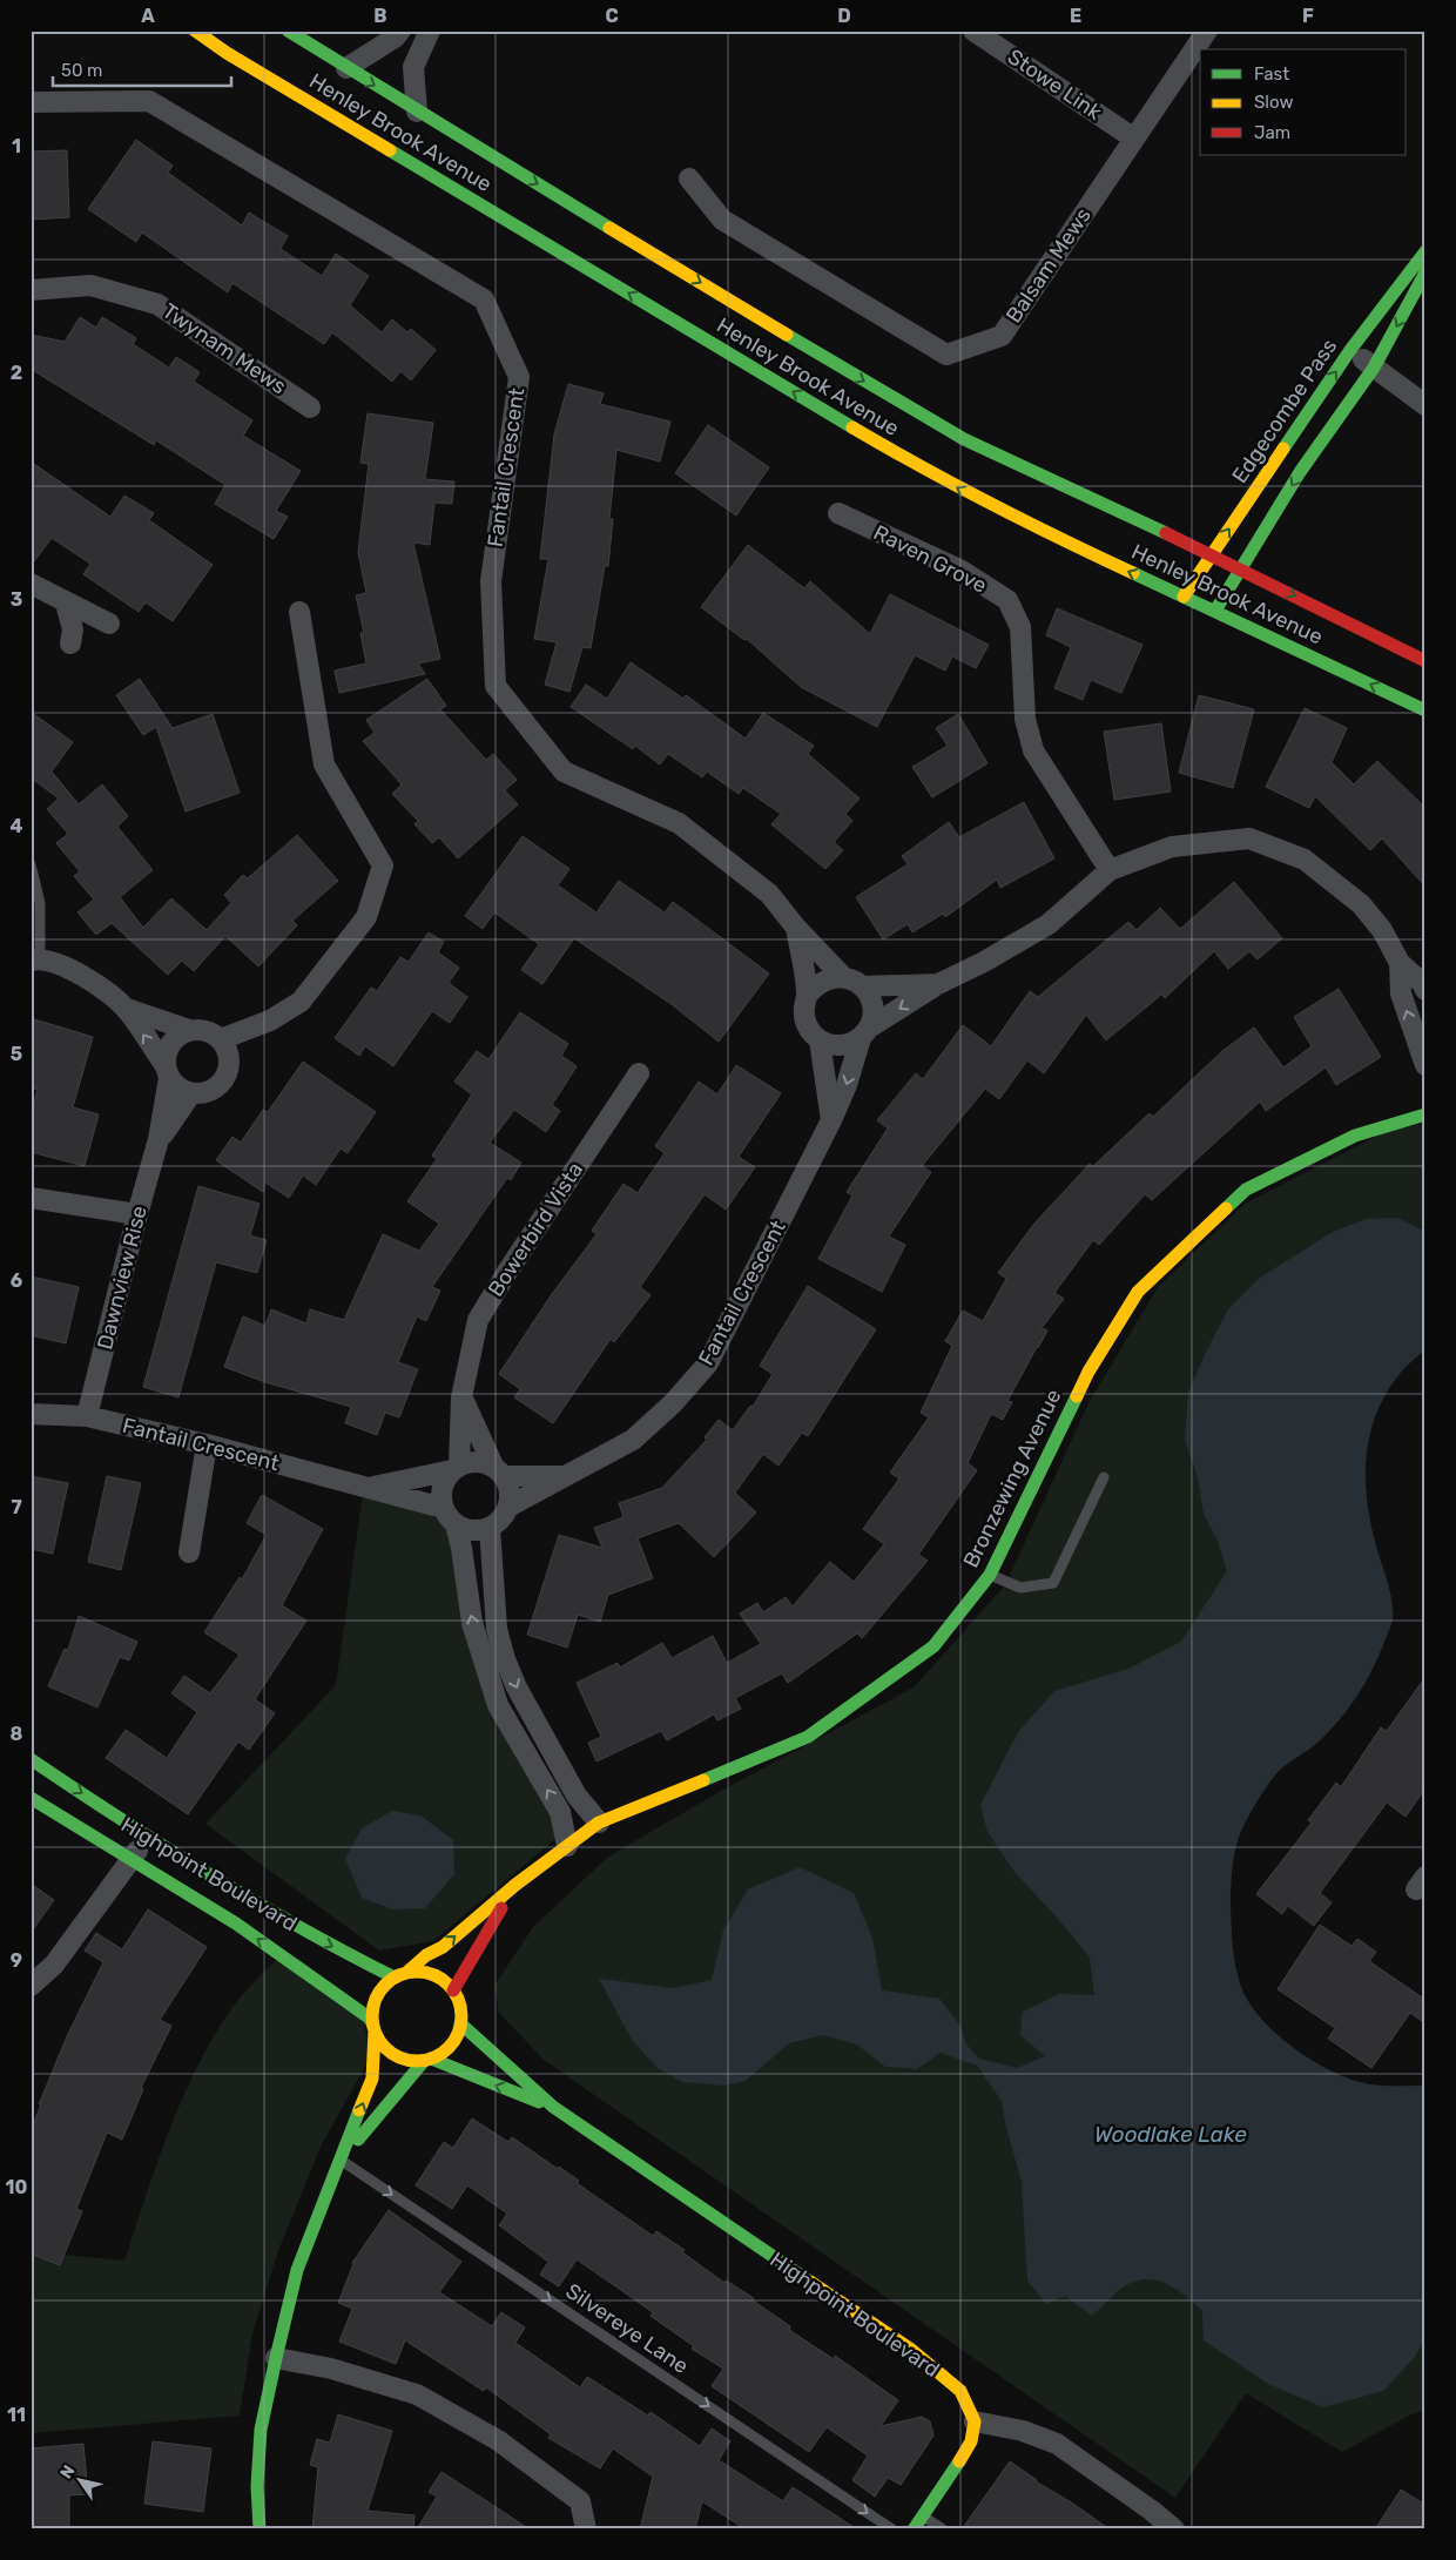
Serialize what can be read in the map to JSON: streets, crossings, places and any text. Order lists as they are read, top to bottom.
{
  "streets": {
    "street": [
      "Stowe Link",
      "Henley Brook Avenue",
      "Balsam Mews",
      "Twynam Mews",
      "Edgecombe Pass",
      "Fantail Crescent",
      "Raven Grove",
      "Bowerbird Vista",
      "Dawnview Rise",
      "Bronzewing Avenue",
      "Highpoint Boulevard"
    ],
    "lane": ["Silvereye Lane"]
  },
  "crossings": [
    ["Stowe Link", "Balsam Mews"],
    ["Henley Brook Avenue", "Edgecombe Pass"],
    ["Fantail Crescent", "Bowerbird Vista"],
    ["Fantail Crescent", "Dawnview Rise"],
    ["Bronzewing Avenue", "Highpoint Boulevard"]
  ],
  "one_way": ["Silvereye Lane"],
  "water": ["Woodlake Lake"],
  "legend": ["Fast", "Slow", "Jam"],
  "scale_bar": "50 m",
  "north": "top left",
  "grid": {
    "columns": [
      "A",
      "B",
      "C",
      "D",
      "E",
      "F"
    ],
    "rows": [
      "1",
      "2",
      "3",
      "4",
      "5",
      "6",
      "7",
      "8",
      "9",
      "10",
      "11"
    ]
  }
}
